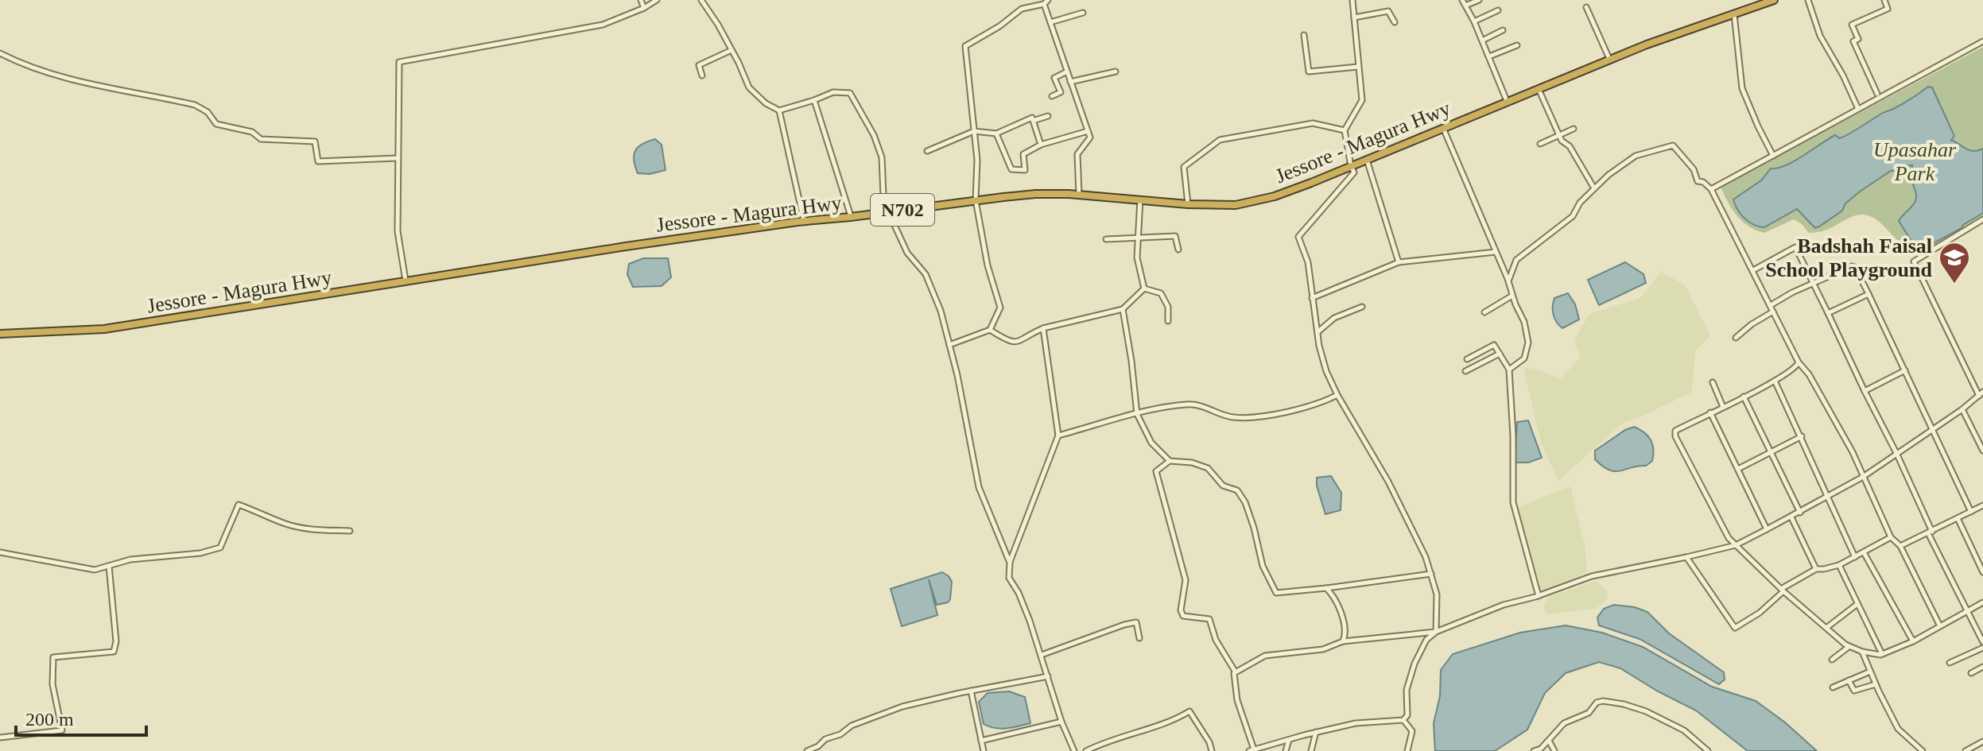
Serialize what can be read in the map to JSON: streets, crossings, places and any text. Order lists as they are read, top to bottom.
{
  "streets": {
    "highway": ["Jessore - Magura Hwy", "N702"]
  },
  "parks": ["Upasahar Park"],
  "places": {
    "school or university": ["Badshah Faisal School Playground"]
  },
  "scale_bar": "200 m"
}
